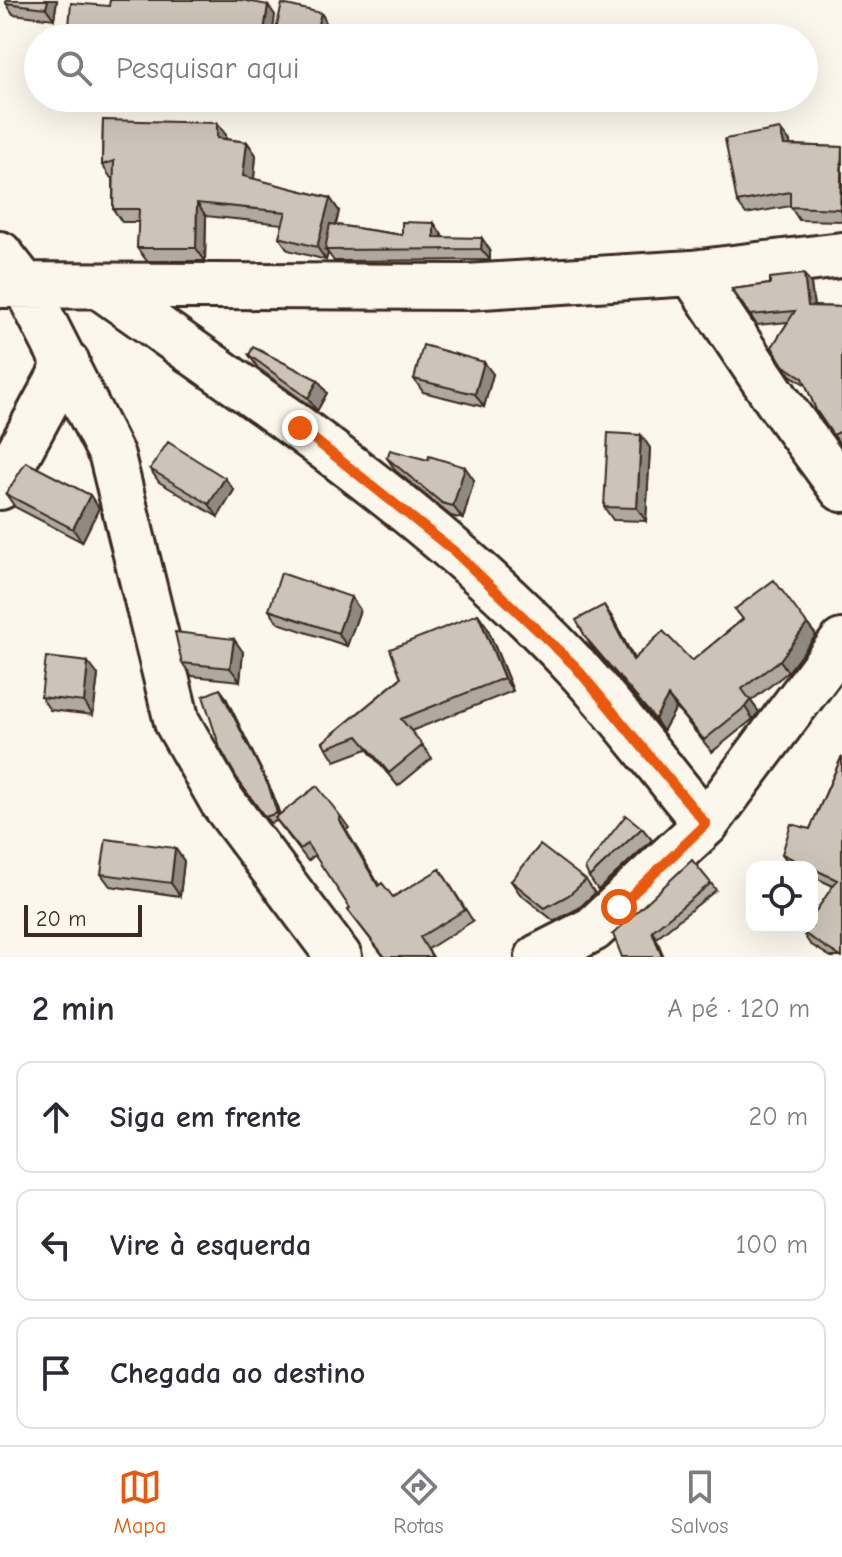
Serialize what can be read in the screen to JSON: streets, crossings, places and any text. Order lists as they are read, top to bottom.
{
  "scale_bar": "20 m",
  "page": {
    "search": "Pesquisar aqui",
    "scale": "20 m",
    "heading": ["2 min", "A pé · 120 m"],
    "list": [
      ["Siga em frente", "20 m"],
      ["Vire à esquerda", "100 m"],
      "Chegada ao destino"
    ],
    "nav": ["Mapa", "Rotas", "Salvos"]
  }
}
